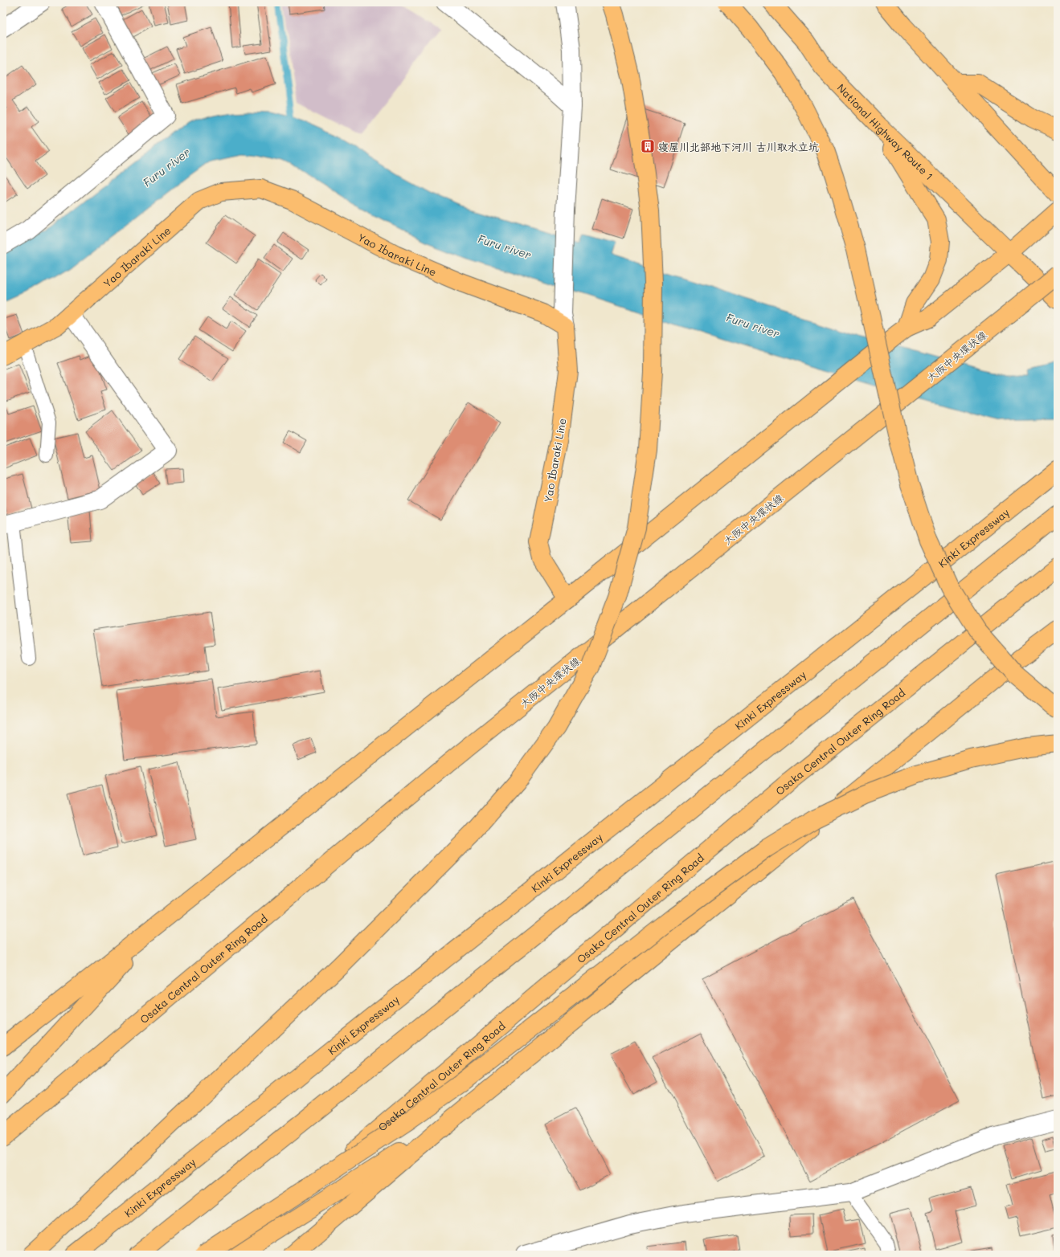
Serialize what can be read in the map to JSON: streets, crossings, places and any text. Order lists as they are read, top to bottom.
{
  "streets": {
    "main road": [
      "National Highway Route 1",
      "Yao Ibaraki Line",
      "大阪中央環状線",
      "Kinki Expressway",
      "Osaka Central Outer Ring Road"
    ]
  },
  "crossings": [
    ["大阪中央環状線", "Osaka Central Outer Ring Road"]
  ],
  "water": ["Furu river"],
  "places": {
    "building": ["寝屋川北部地下河川 古川取水立坑"]
  }
}
